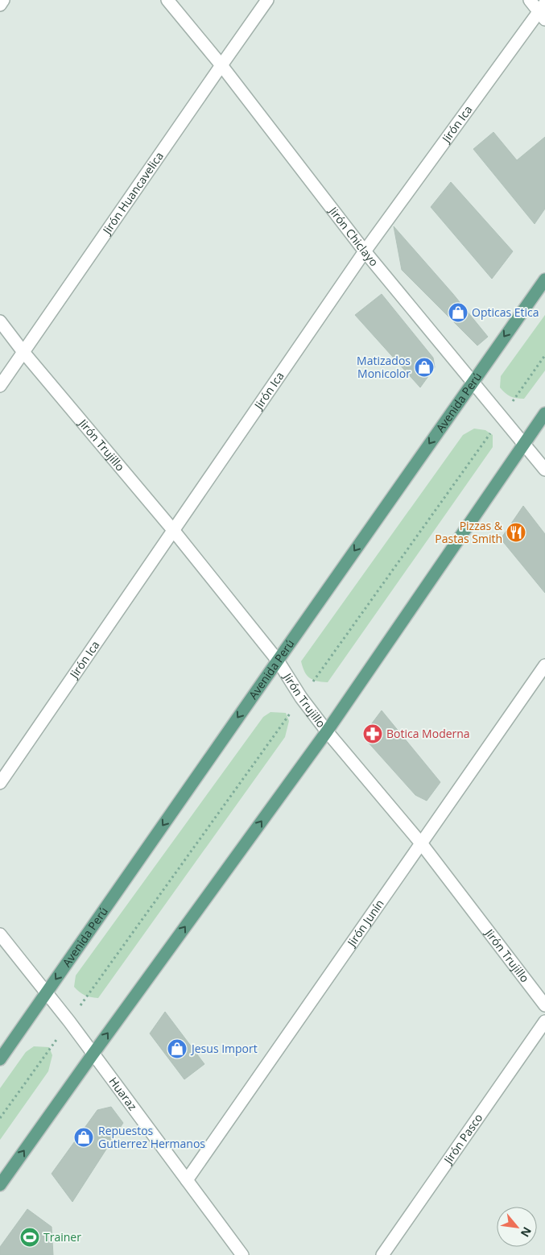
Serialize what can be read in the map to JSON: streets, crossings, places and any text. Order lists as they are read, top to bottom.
{
  "streets": {
    "main road": ["Avenida Perú"],
    "street": [
      "Jirón Ica",
      "Jirón Huancavelica",
      "Jirón Chiclayo",
      "Jirón Trujillo",
      "Jirón Junín",
      "Huaraz",
      "Jirón Pasco"
    ]
  },
  "crossings": [
    ["Jirón Ica", "Jirón Chiclayo"],
    ["Jirón Ica", "Jirón Trujillo"],
    ["Jirón Huancavelica", "Jirón Chiclayo"],
    ["Jirón Huancavelica", "Jirón Trujillo"],
    ["Jirón Chiclayo", "Avenida Perú"],
    ["Avenida Perú", "Jirón Trujillo"],
    ["Avenida Perú", "Huaraz"],
    ["Jirón Trujillo", "Jirón Junín"],
    ["Jirón Junín", "Huaraz"]
  ],
  "places": {
    "shop": [
      "Opticas Etica",
      "Matizados Monicolor",
      "Jesus Import",
      "Repuestos Gutierrez Hermanos"
    ],
    "restaurant": ["Pizzas & Pastas Smith"],
    "pharmacy": ["Botica Moderna"],
    "sports": ["Trainer"]
  },
  "north": "bottom right"
}
